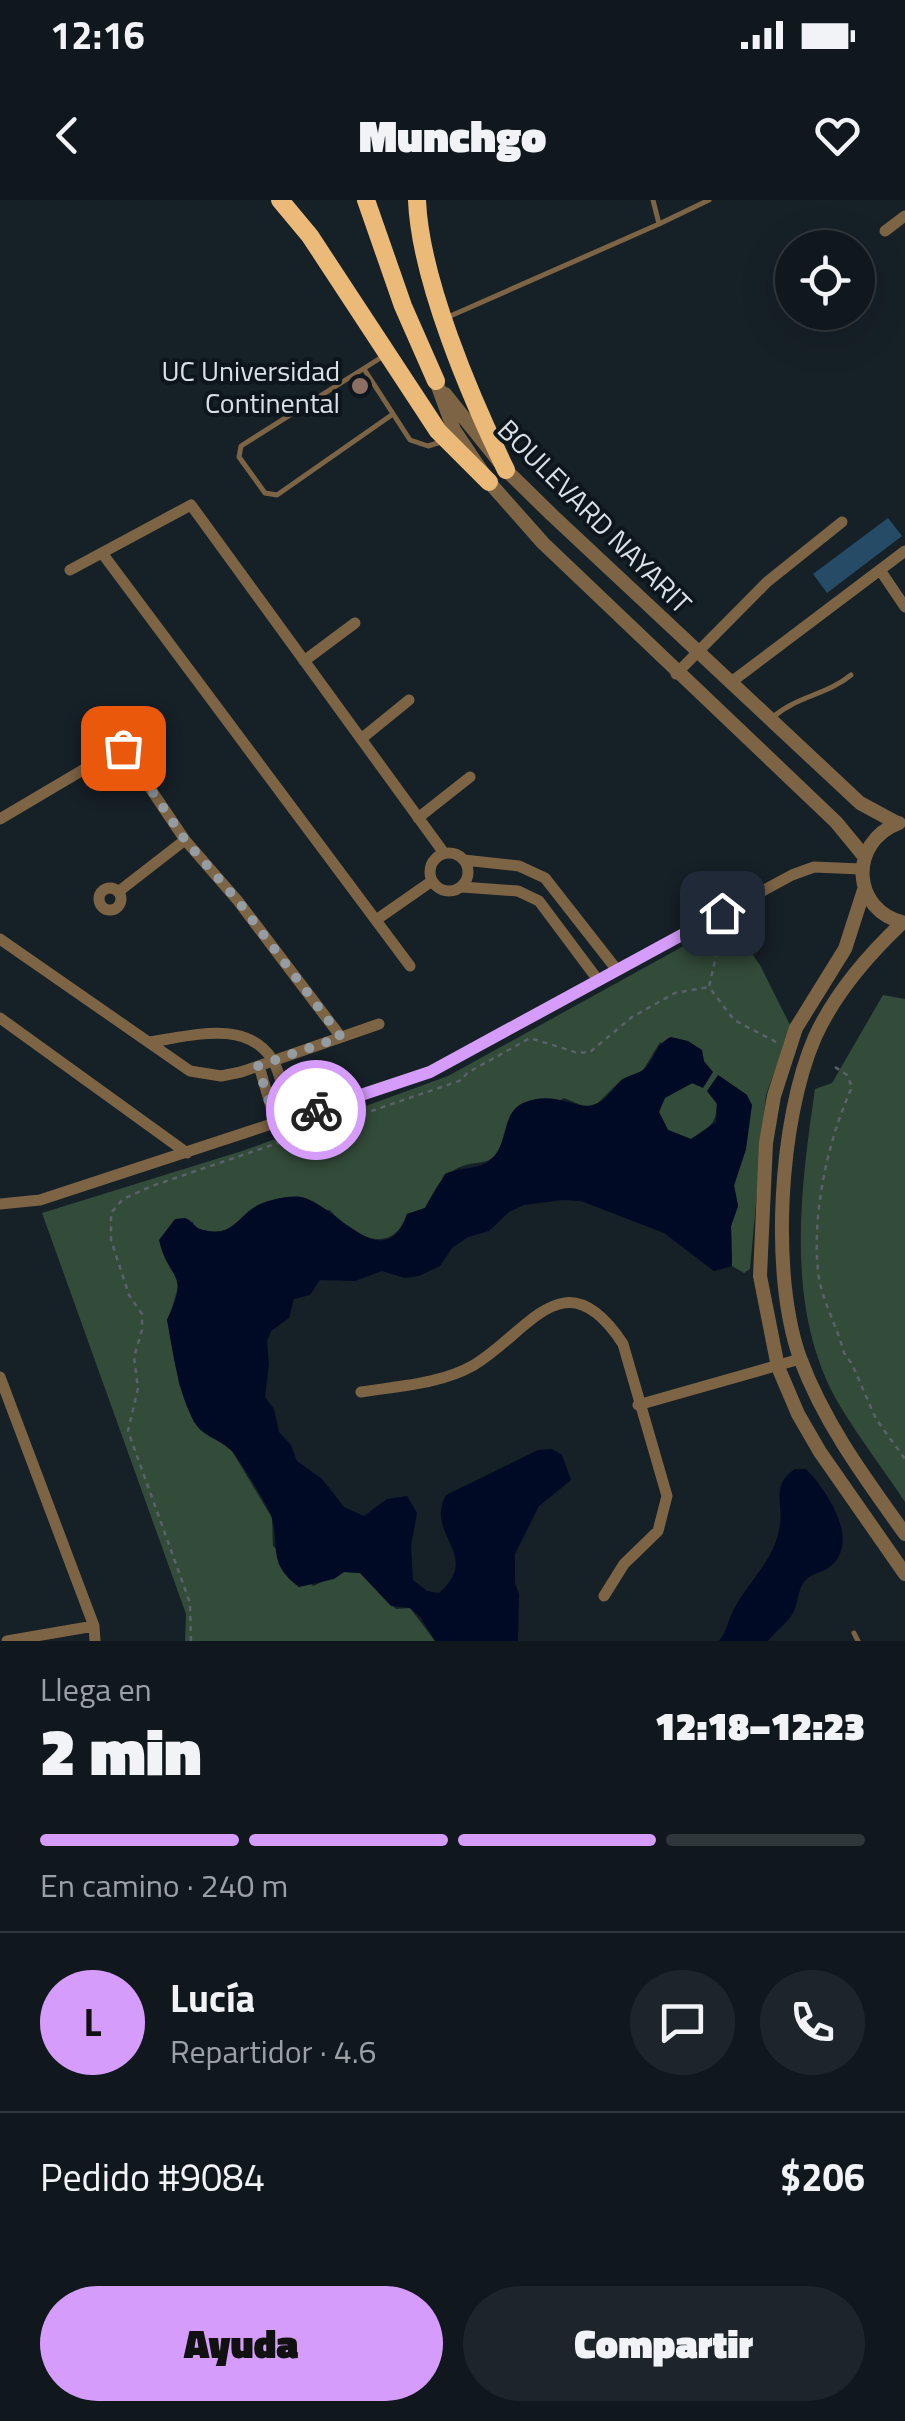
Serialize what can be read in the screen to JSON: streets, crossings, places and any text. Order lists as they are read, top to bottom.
{
  "streets": {
    "street": ["BOULEVARD NAYARIT"]
  },
  "places": ["UC Universidad Continental"],
  "page": {
    "status": "12:16",
    "header": "Munchgo",
    "heading": ["2 min", "Llega en", "12:18–12:23"],
    "panel": [
      "Lucía",
      "Repartidor · 4.6",
      "Pedido #9084",
      "$206"
    ],
    "bar": "En camino · 240 m",
    "round": "L",
    "buttons": ["Ayuda", "Compartir"]
  }
}
